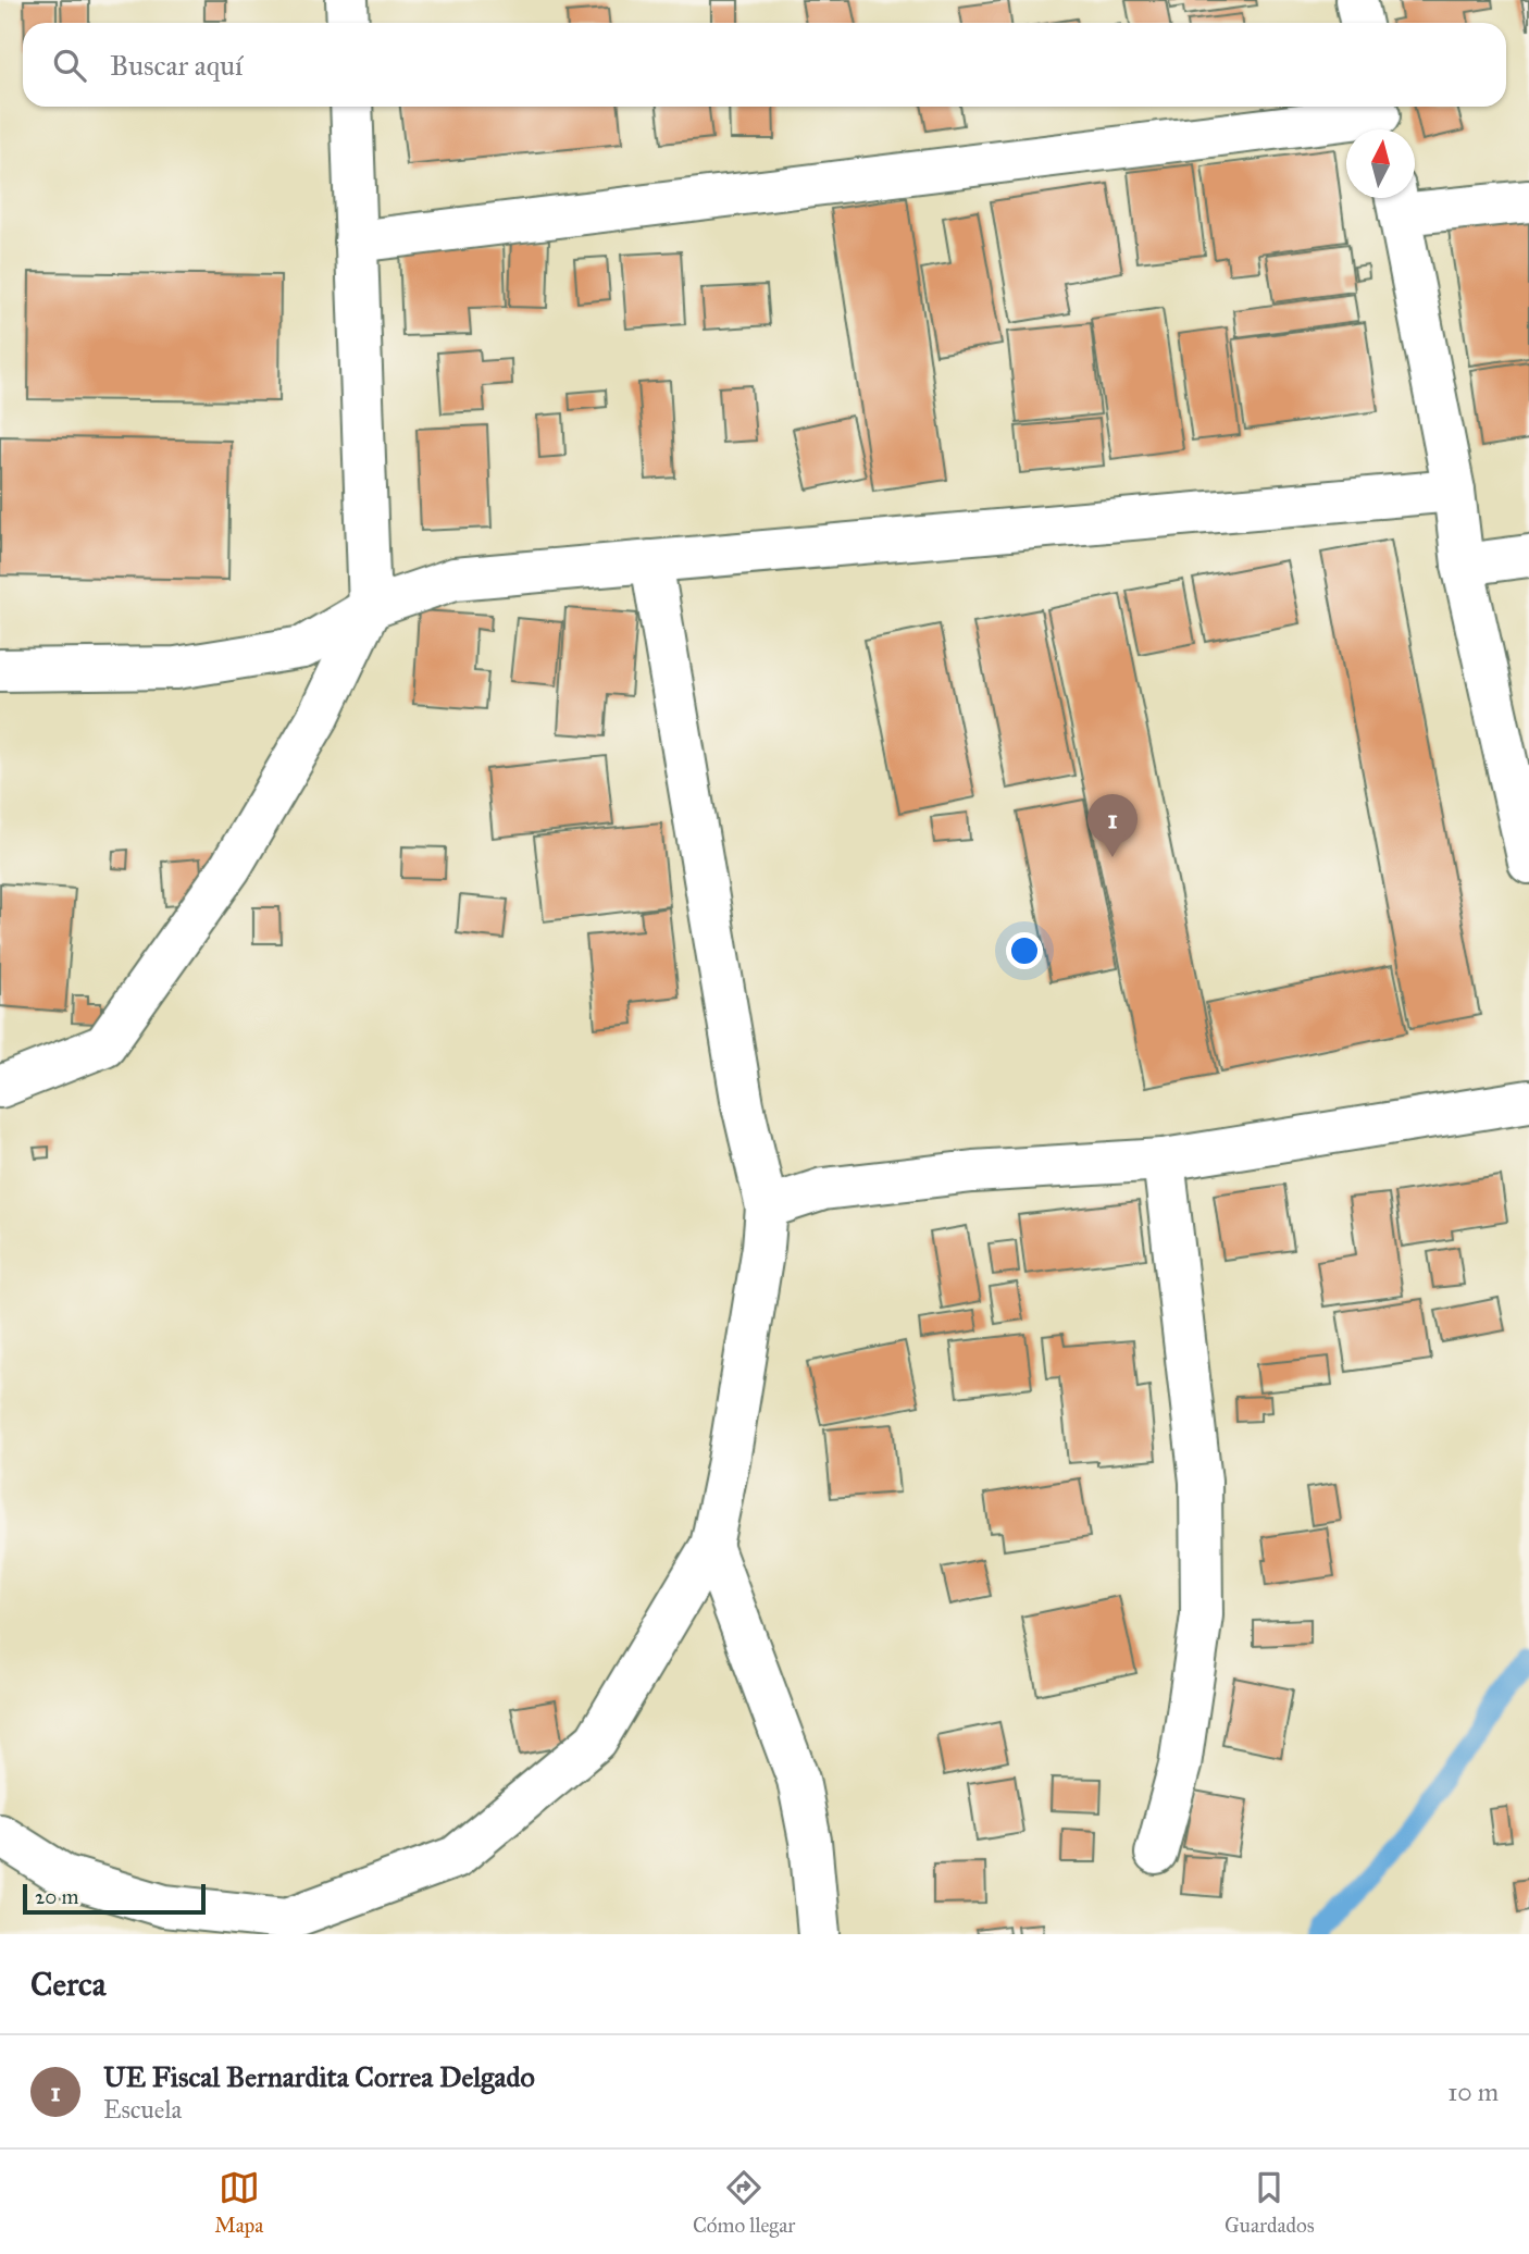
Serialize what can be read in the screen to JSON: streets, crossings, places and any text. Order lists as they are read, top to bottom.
{
  "scale_bar": "20 m",
  "north": "top",
  "page": {
    "search": "Buscar aquí",
    "pins": "1",
    "scale": "20 m",
    "heading": "Cerca",
    "list": [
      {
        "mark": "1",
        "name": "UE Fiscal Bernardita Correa Delgado",
        "note": "Escuela",
        "value": "10 m"
      }
    ],
    "nav": ["Mapa", "Cómo llegar", "Guardados"]
  }
}
